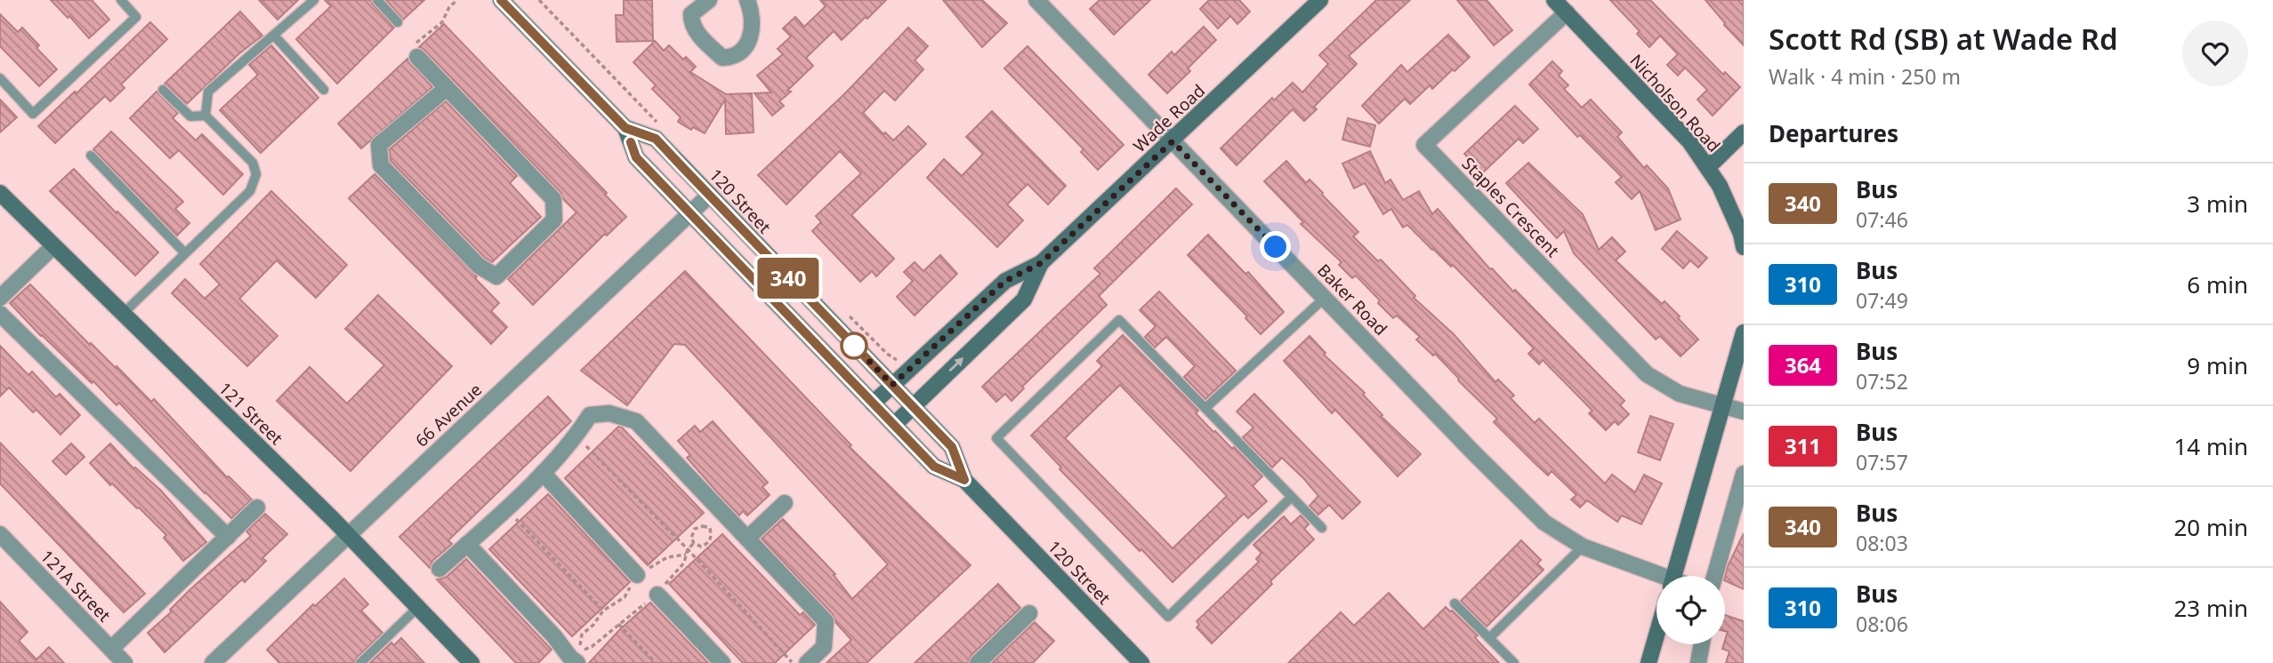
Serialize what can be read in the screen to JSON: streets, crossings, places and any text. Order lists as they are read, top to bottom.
{
  "streets": {
    "street": [
      "Nicholson Road",
      "Wade Road",
      "120 Street",
      "Staples Crescent",
      "Baker Road",
      "121 Street",
      "66 Avenue",
      "121A Street"
    ]
  },
  "crossings": [
    ["Nicholson Road", "Staples Crescent"],
    ["Wade Road", "120 Street"],
    ["Wade Road", "Baker Road"],
    ["120 Street", "66 Avenue"],
    ["121 Street", "66 Avenue"]
  ],
  "lines": ["bus line 340"],
  "page": {
    "on_map": "340",
    "heading": [
      ["Scott Rd (SB) at Wade Rd", "Walk · 4 min · 250 m"],
      "Departures"
    ],
    "list": [
      {
        "mark": "340",
        "name": "Bus",
        "note": "07:46",
        "value": "3 min"
      },
      {
        "mark": "310",
        "name": "Bus",
        "note": "07:49",
        "value": "6 min"
      },
      {
        "mark": "364",
        "name": "Bus",
        "note": "07:52",
        "value": "9 min"
      },
      {
        "mark": "311",
        "name": "Bus",
        "note": "07:57",
        "value": "14 min"
      },
      {
        "mark": "340",
        "name": "Bus",
        "note": "08:03",
        "value": "20 min"
      },
      {
        "mark": "310",
        "name": "Bus",
        "note": "08:06",
        "value": "23 min"
      }
    ]
  }
}
